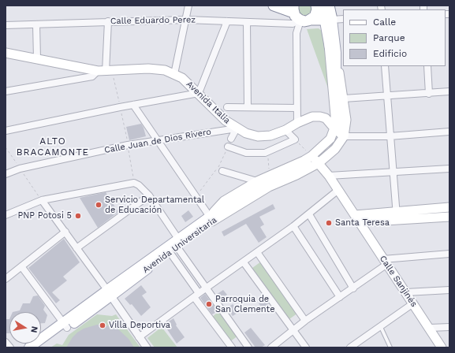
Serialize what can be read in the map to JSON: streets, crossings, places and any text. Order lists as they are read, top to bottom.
{
  "streets": {
    "highway": ["Calle Eduardo Perez"],
    "main road": ["Avenida Italia", "Avenida Universitaria", "Calle Sanjinés"],
    "street": ["Calle Juan de Dios Rivero"]
  },
  "crossings": [
    ["Calle Eduardo Perez", "Avenida Universitaria"],
    ["Avenida Italia", "Calle Juan de Dios Rivero"],
    ["Avenida Universitaria", "Calle Sanjinés"]
  ],
  "districts": ["ALTO BRACAMONTE"],
  "places": [
    "Servicio Departamental de Educación",
    "PNP Potosi 5",
    "Santa Teresa",
    "Parroquia de San Clemente",
    "Villa Deportiva"
  ],
  "legend": ["Calle", "Parque", "Edificio"],
  "north": "right"
}
